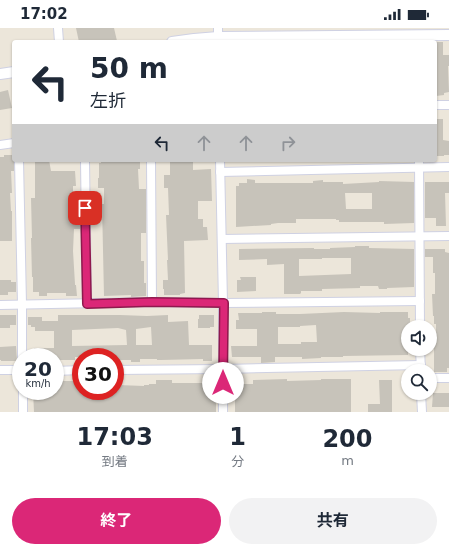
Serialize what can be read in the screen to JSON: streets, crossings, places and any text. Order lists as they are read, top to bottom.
{
  "page": {
    "status": "17:02",
    "turn": ["50 m", "左折"],
    "speed": "20 km/h",
    "limit": "30",
    "eta": [
      "17:03",
      "到着",
      "1",
      "分",
      "200",
      "m"
    ],
    "buttons": ["終了", "共有"]
  }
}
